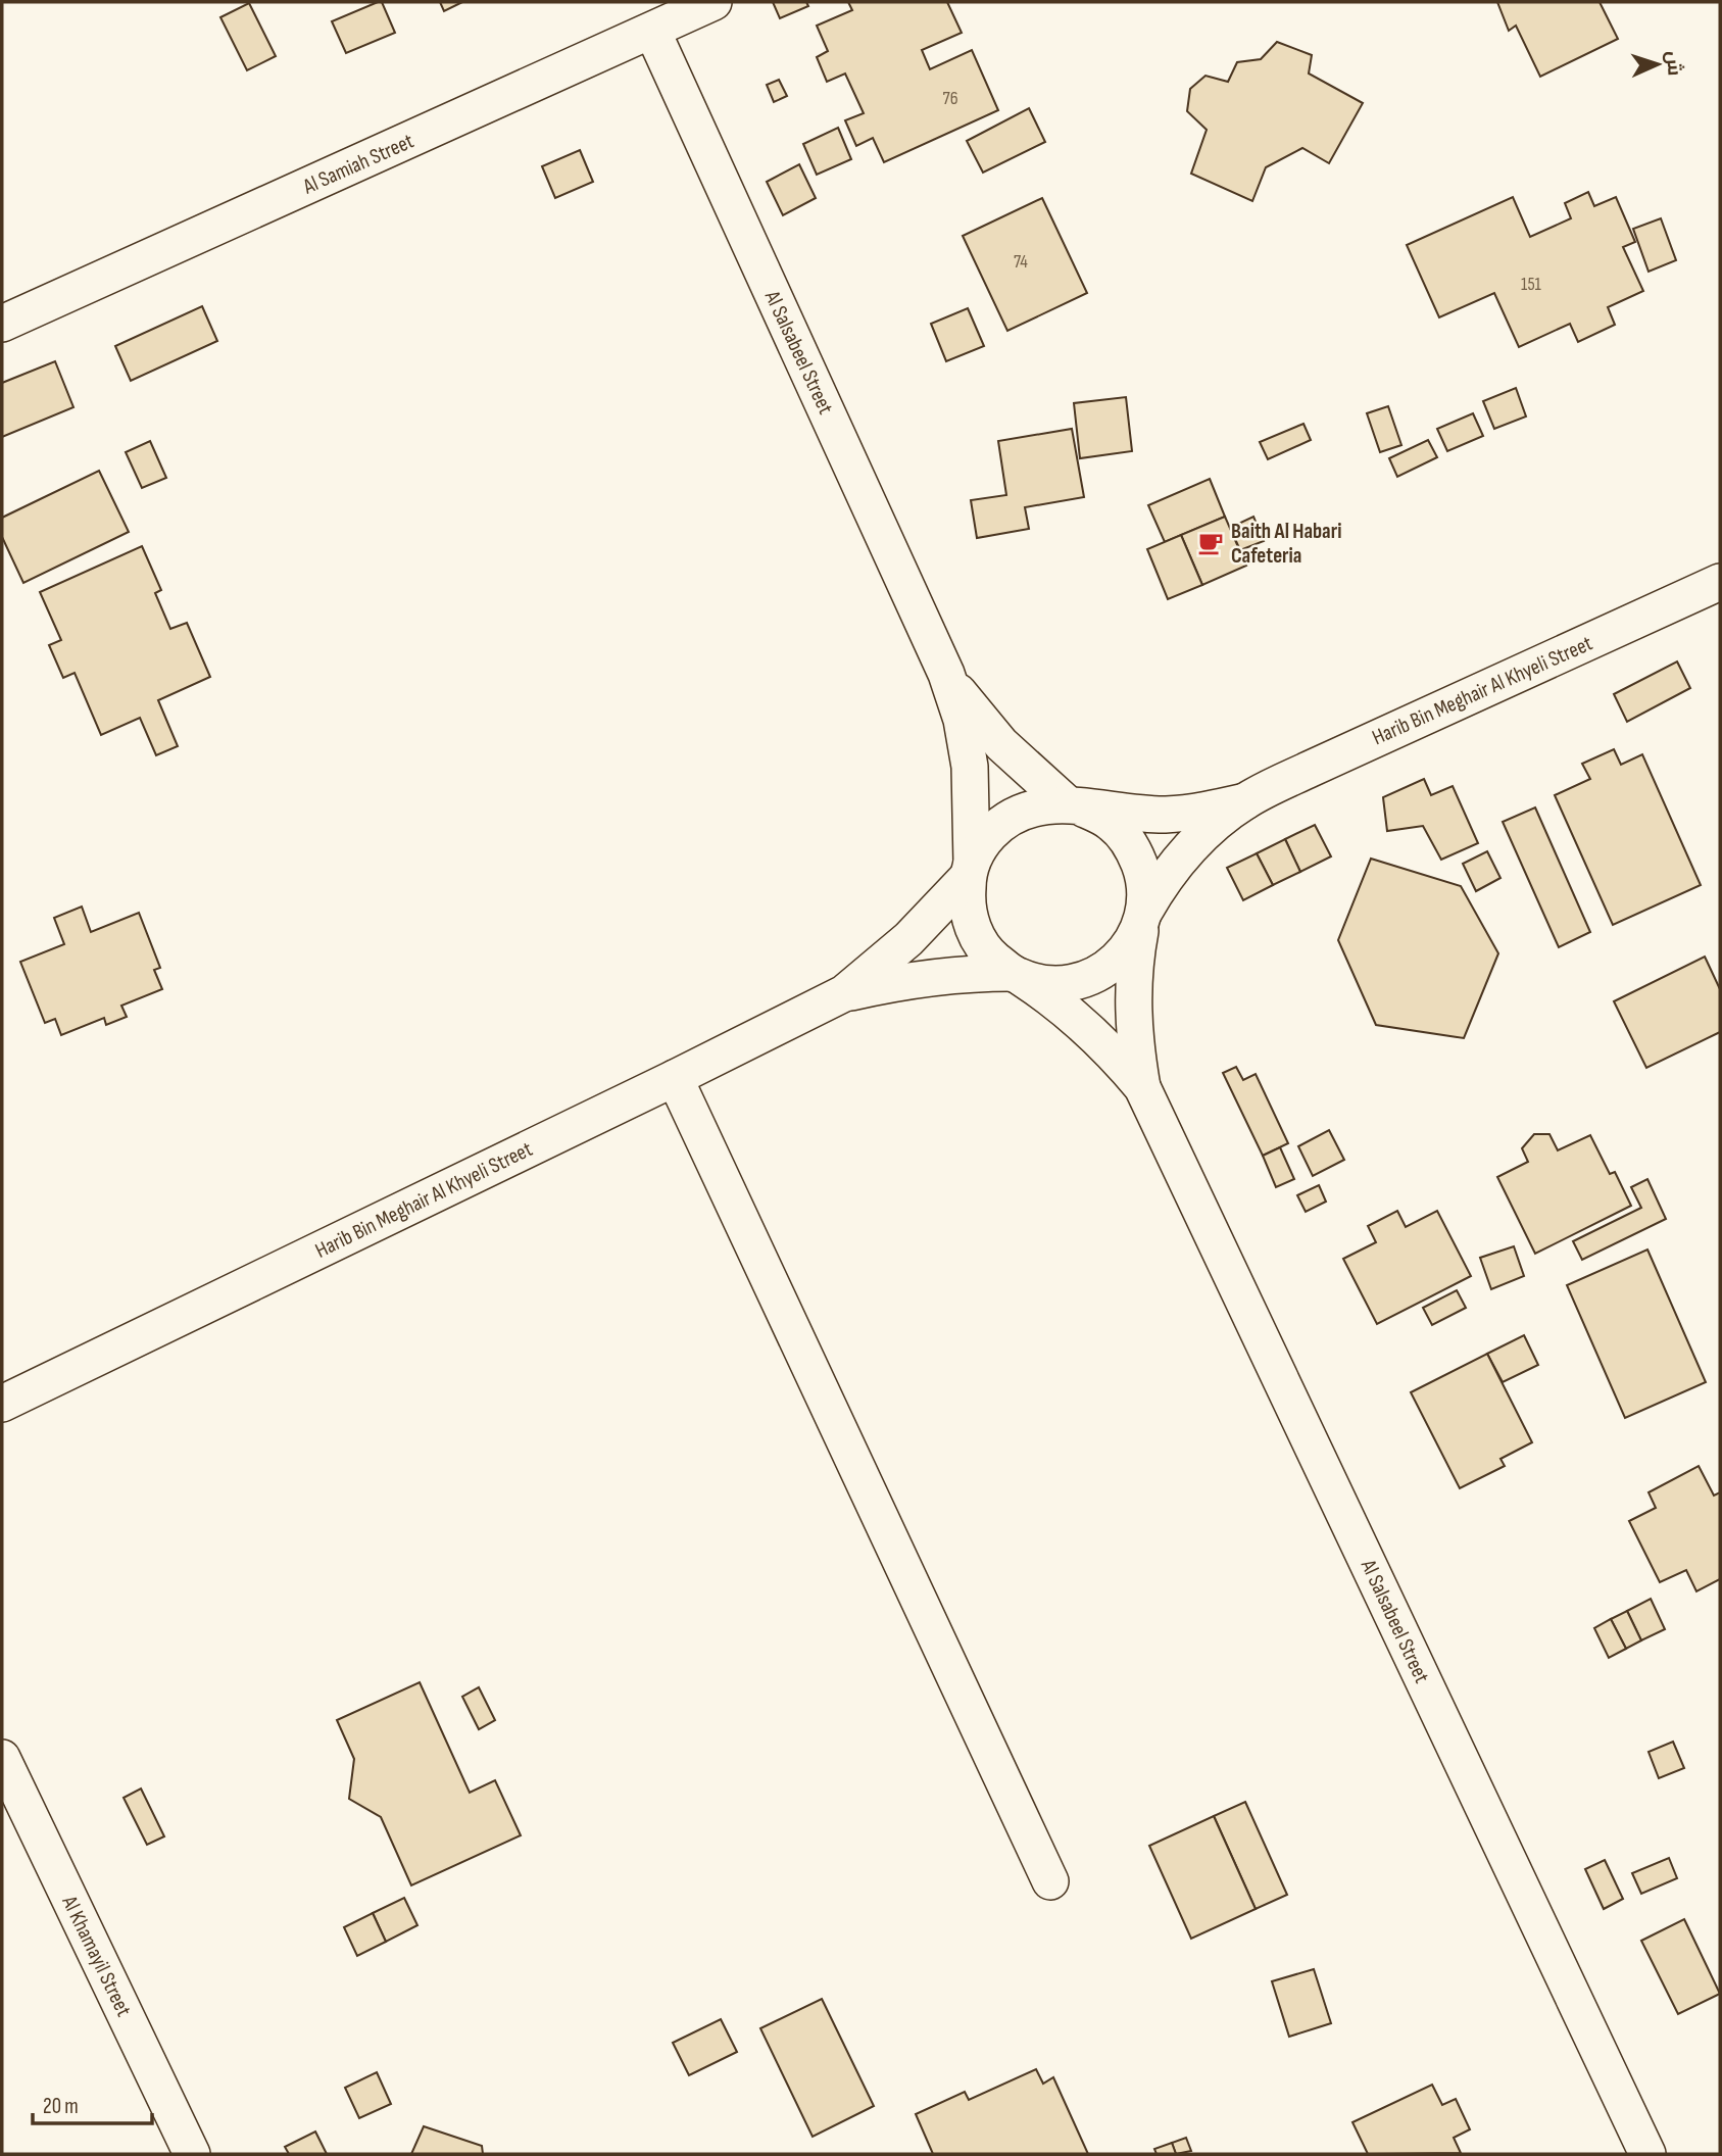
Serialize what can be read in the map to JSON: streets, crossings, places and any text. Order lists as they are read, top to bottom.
{
  "streets": {
    "street": [
      "Al Samiah Street",
      "Al Salsabeel Street",
      "Harib Bin Meghair Al Khyeli Street",
      "Al Khamayil Street"
    ]
  },
  "crossings": [
    ["Al Samiah Street", "Al Salsabeel Street"],
    ["Al Salsabeel Street", "Harib Bin Meghair Al Khyeli Street"]
  ],
  "places": {
    "cafe": ["Baith Al Habari Cafeteria"]
  },
  "house_numbers": ["76", "74", "151"],
  "scale_bar": "20 m",
  "north": "right"
}
